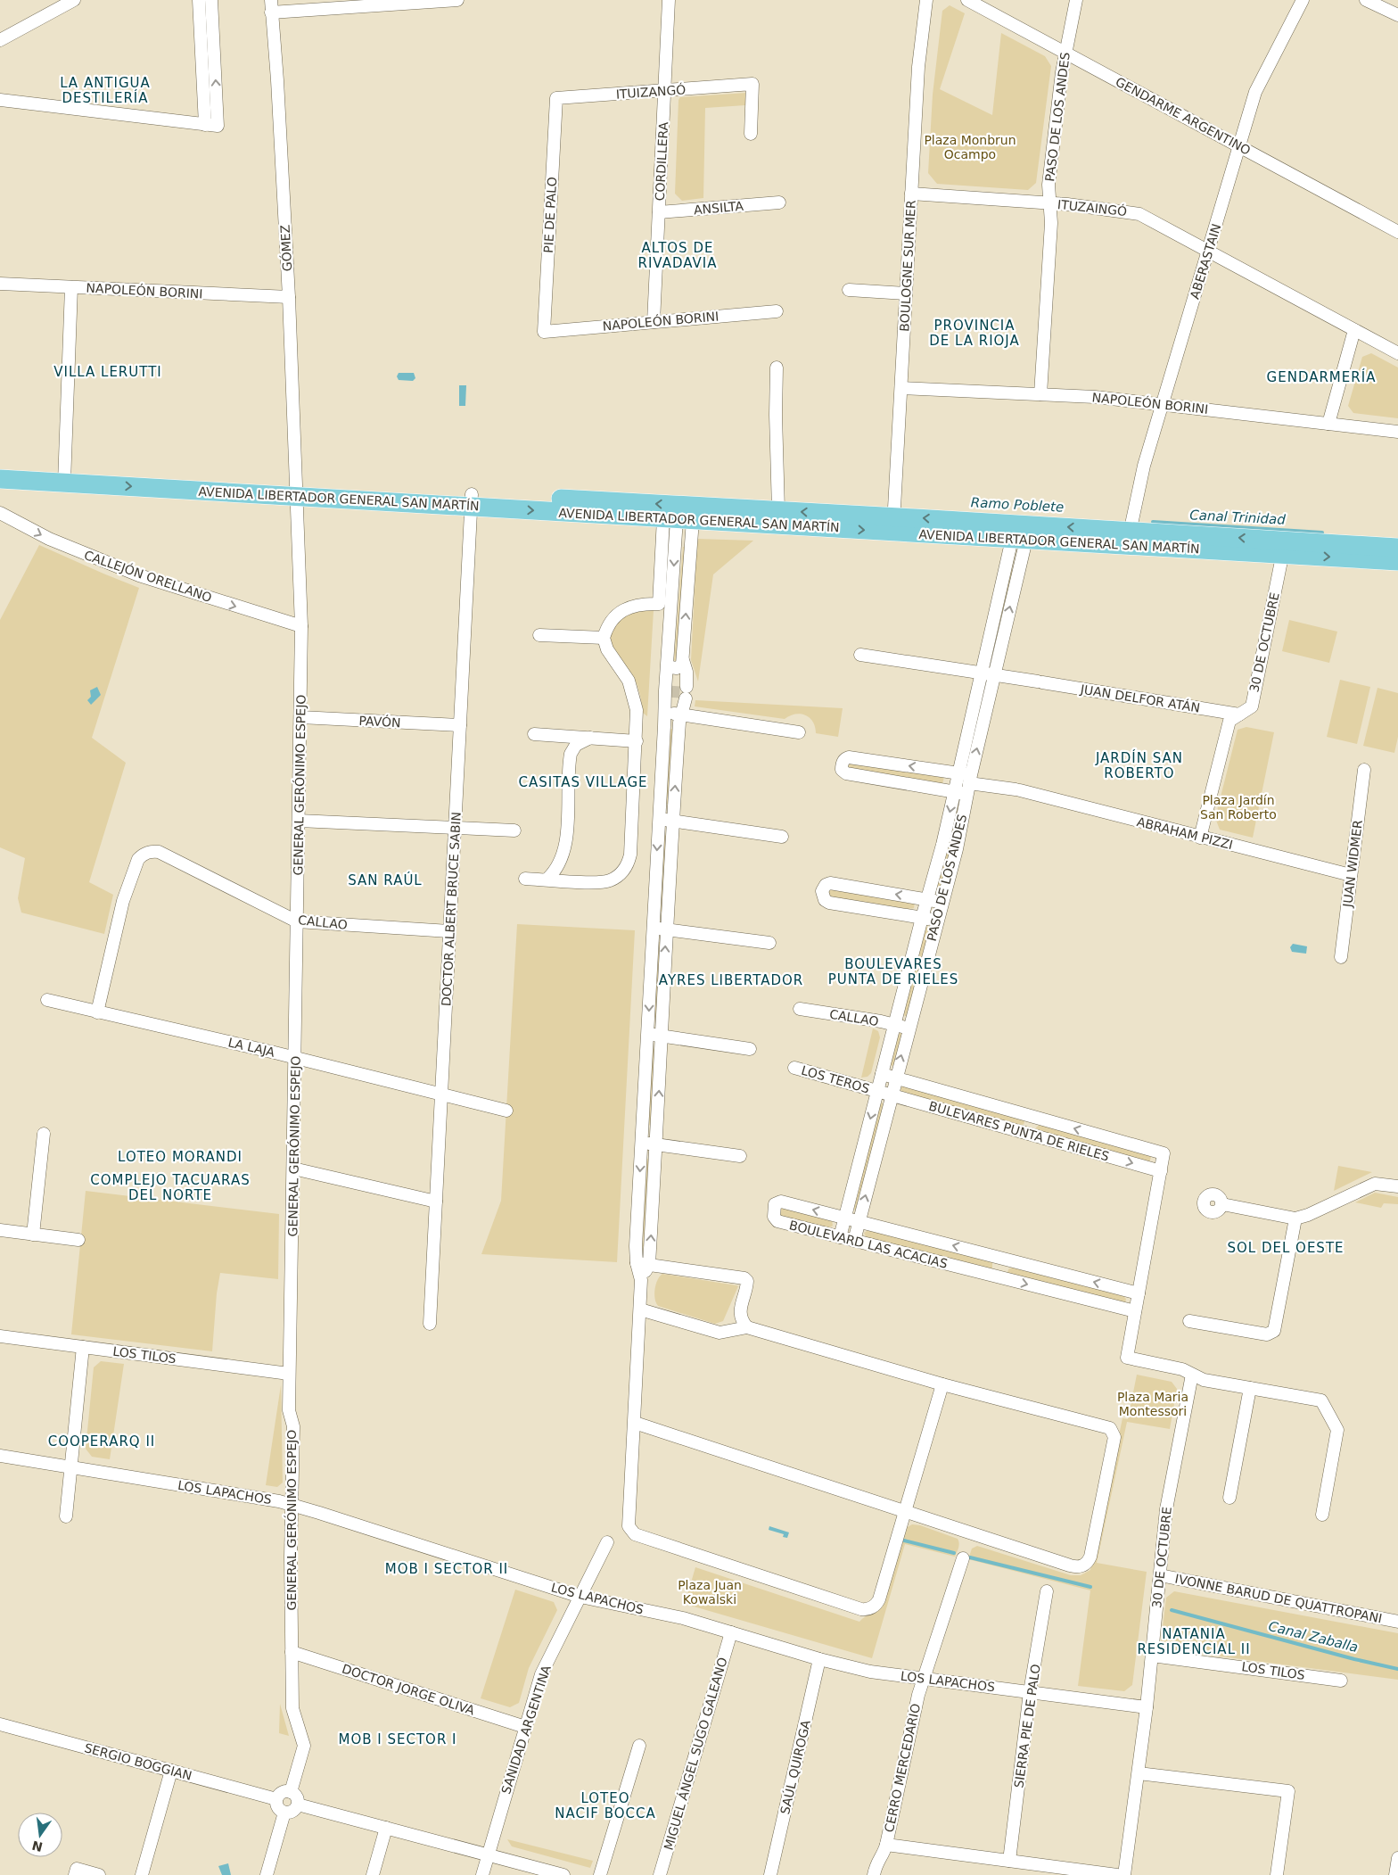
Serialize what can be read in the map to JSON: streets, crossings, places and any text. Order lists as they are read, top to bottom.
{
  "streets": {
    "main road": ["AVENIDA LIBERTADOR GENERAL SAN MARTÍN"],
    "street": [
      "ITUIZANGÓ",
      "GENDARME ARGENTINO",
      "PASO DE LOS ANDES",
      "CORDILLERA",
      "ANSILTA",
      "ITUZAINGÓ",
      "PIE DE PALO",
      "GÓMEZ",
      "ABERASTAIN",
      "BOULOGNE SUR MER",
      "NAPOLEÓN BORINI",
      "CALLEJÓN ORELLANO",
      "30 DE OCTUBRE",
      "JUAN DELFOR ATÁN",
      "PAVÓN",
      "GENERAL GERÓNIMO ESPEJO",
      "ABRAHAM PIZZI",
      "JUAN WIDMER",
      "DOCTOR ALBERT BRUCE SABIN",
      "CALLAO",
      "LA LAJA",
      "LOS TEROS",
      "BULEVARES PUNTA DE RIELES",
      "BOULEVARD LAS ACACIAS",
      "LOS TILOS",
      "LOS LAPACHOS",
      "IVONNE BARUD DE QUATTROPANI",
      "DOCTOR JORGE OLIVA",
      "SIERRA PIE DE PALO",
      "SANIDAD ARGENTINA",
      "MIGUEL ÁNGEL SUGO GALEANO",
      "SERGIO BOGGIAN",
      "SAÚL QUIROGA",
      "CERRO MERCEDARIO"
    ]
  },
  "crossings": [
    ["ITUIZANGÓ", "CORDILLERA"],
    ["ITUIZANGÓ", "PIE DE PALO"],
    ["GENDARME ARGENTINO", "PASO DE LOS ANDES"],
    ["GENDARME ARGENTINO", "ABERASTAIN"],
    ["PASO DE LOS ANDES", "ITUZAINGÓ"],
    ["PASO DE LOS ANDES", "NAPOLEÓN BORINI"],
    ["PASO DE LOS ANDES", "AVENIDA LIBERTADOR GENERAL SAN MARTÍN"],
    ["PASO DE LOS ANDES", "JUAN DELFOR ATÁN"],
    ["PASO DE LOS ANDES", "ABRAHAM PIZZI"],
    ["PASO DE LOS ANDES", "CALLAO"],
    ["PASO DE LOS ANDES", "LOS TEROS"],
    ["PASO DE LOS ANDES", "BULEVARES PUNTA DE RIELES"],
    ["PASO DE LOS ANDES", "BOULEVARD LAS ACACIAS"],
    ["CORDILLERA", "ANSILTA"],
    ["CORDILLERA", "NAPOLEÓN BORINI"],
    ["ITUZAINGÓ", "ABERASTAIN"],
    ["ITUZAINGÓ", "BOULOGNE SUR MER"],
    ["PIE DE PALO", "NAPOLEÓN BORINI"],
    ["GÓMEZ", "NAPOLEÓN BORINI"],
    ["GÓMEZ", "AVENIDA LIBERTADOR GENERAL SAN MARTÍN"],
    ["GÓMEZ", "GENERAL GERÓNIMO ESPEJO"],
    ["ABERASTAIN", "NAPOLEÓN BORINI"],
    ["ABERASTAIN", "AVENIDA LIBERTADOR GENERAL SAN MARTÍN"],
    ["BOULOGNE SUR MER", "NAPOLEÓN BORINI"],
    ["BOULOGNE SUR MER", "AVENIDA LIBERTADOR GENERAL SAN MARTÍN"],
    ["AVENIDA LIBERTADOR GENERAL SAN MARTÍN", "30 DE OCTUBRE"],
    ["AVENIDA LIBERTADOR GENERAL SAN MARTÍN", "GENERAL GERÓNIMO ESPEJO"],
    ["AVENIDA LIBERTADOR GENERAL SAN MARTÍN", "DOCTOR ALBERT BRUCE SABIN"],
    ["CALLEJÓN ORELLANO", "GENERAL GERÓNIMO ESPEJO"],
    ["30 DE OCTUBRE", "JUAN DELFOR ATÁN"],
    ["30 DE OCTUBRE", "ABRAHAM PIZZI"],
    ["30 DE OCTUBRE", "LOS TILOS"],
    ["30 DE OCTUBRE", "LOS LAPACHOS"],
    ["30 DE OCTUBRE", "IVONNE BARUD DE QUATTROPANI"],
    ["PAVÓN", "GENERAL GERÓNIMO ESPEJO"],
    ["PAVÓN", "DOCTOR ALBERT BRUCE SABIN"],
    ["GENERAL GERÓNIMO ESPEJO", "CALLAO"],
    ["GENERAL GERÓNIMO ESPEJO", "LA LAJA"],
    ["GENERAL GERÓNIMO ESPEJO", "LOS TILOS"],
    ["GENERAL GERÓNIMO ESPEJO", "LOS LAPACHOS"],
    ["GENERAL GERÓNIMO ESPEJO", "DOCTOR JORGE OLIVA"],
    ["GENERAL GERÓNIMO ESPEJO", "SERGIO BOGGIAN"],
    ["ABRAHAM PIZZI", "JUAN WIDMER"],
    ["DOCTOR ALBERT BRUCE SABIN", "CALLAO"],
    ["DOCTOR ALBERT BRUCE SABIN", "LA LAJA"],
    ["CALLAO", "LA LAJA"],
    ["LOS TEROS", "BULEVARES PUNTA DE RIELES"],
    ["LOS LAPACHOS", "SIERRA PIE DE PALO"],
    ["LOS LAPACHOS", "SANIDAD ARGENTINA"],
    ["LOS LAPACHOS", "MIGUEL ÁNGEL SUGO GALEANO"],
    ["LOS LAPACHOS", "SAÚL QUIROGA"],
    ["LOS LAPACHOS", "CERRO MERCEDARIO"],
    ["DOCTOR JORGE OLIVA", "SANIDAD ARGENTINA"]
  ],
  "one_way": ["CALLEJÓN ORELLANO"],
  "districts": [
    "LA ANTIGUA DESTILERÍA",
    "ALTOS DE RIVADAVIA",
    "PROVINCIA DE LA RIOJA",
    "VILLA LERUTTI",
    "GENDARMERÍA",
    "JARDÍN SAN ROBERTO",
    "CASITAS VILLAGE",
    "SAN RAÚL",
    "BOULEVARES PUNTA DE RIELES",
    "AYRES LIBERTADOR",
    "LOTEO MORANDI",
    "COMPLEJO TACUARAS DEL NORTE",
    "SOL DEL OESTE",
    "COOPERARQ II",
    "MOB I SECTOR II",
    "NATANIA RESIDENCIAL II",
    "MOB I SECTOR I",
    "LOTEO NACIF BOCCA"
  ],
  "water": ["Ramo Poblete", "Canal Trinidad", "Canal Zaballa"],
  "parks": [
    "Plaza Monbrun Ocampo",
    "Plaza Jardín San Roberto",
    "Plaza Maria Montessori",
    "Plaza Juan Kowalski"
  ],
  "north": "bottom"
}
